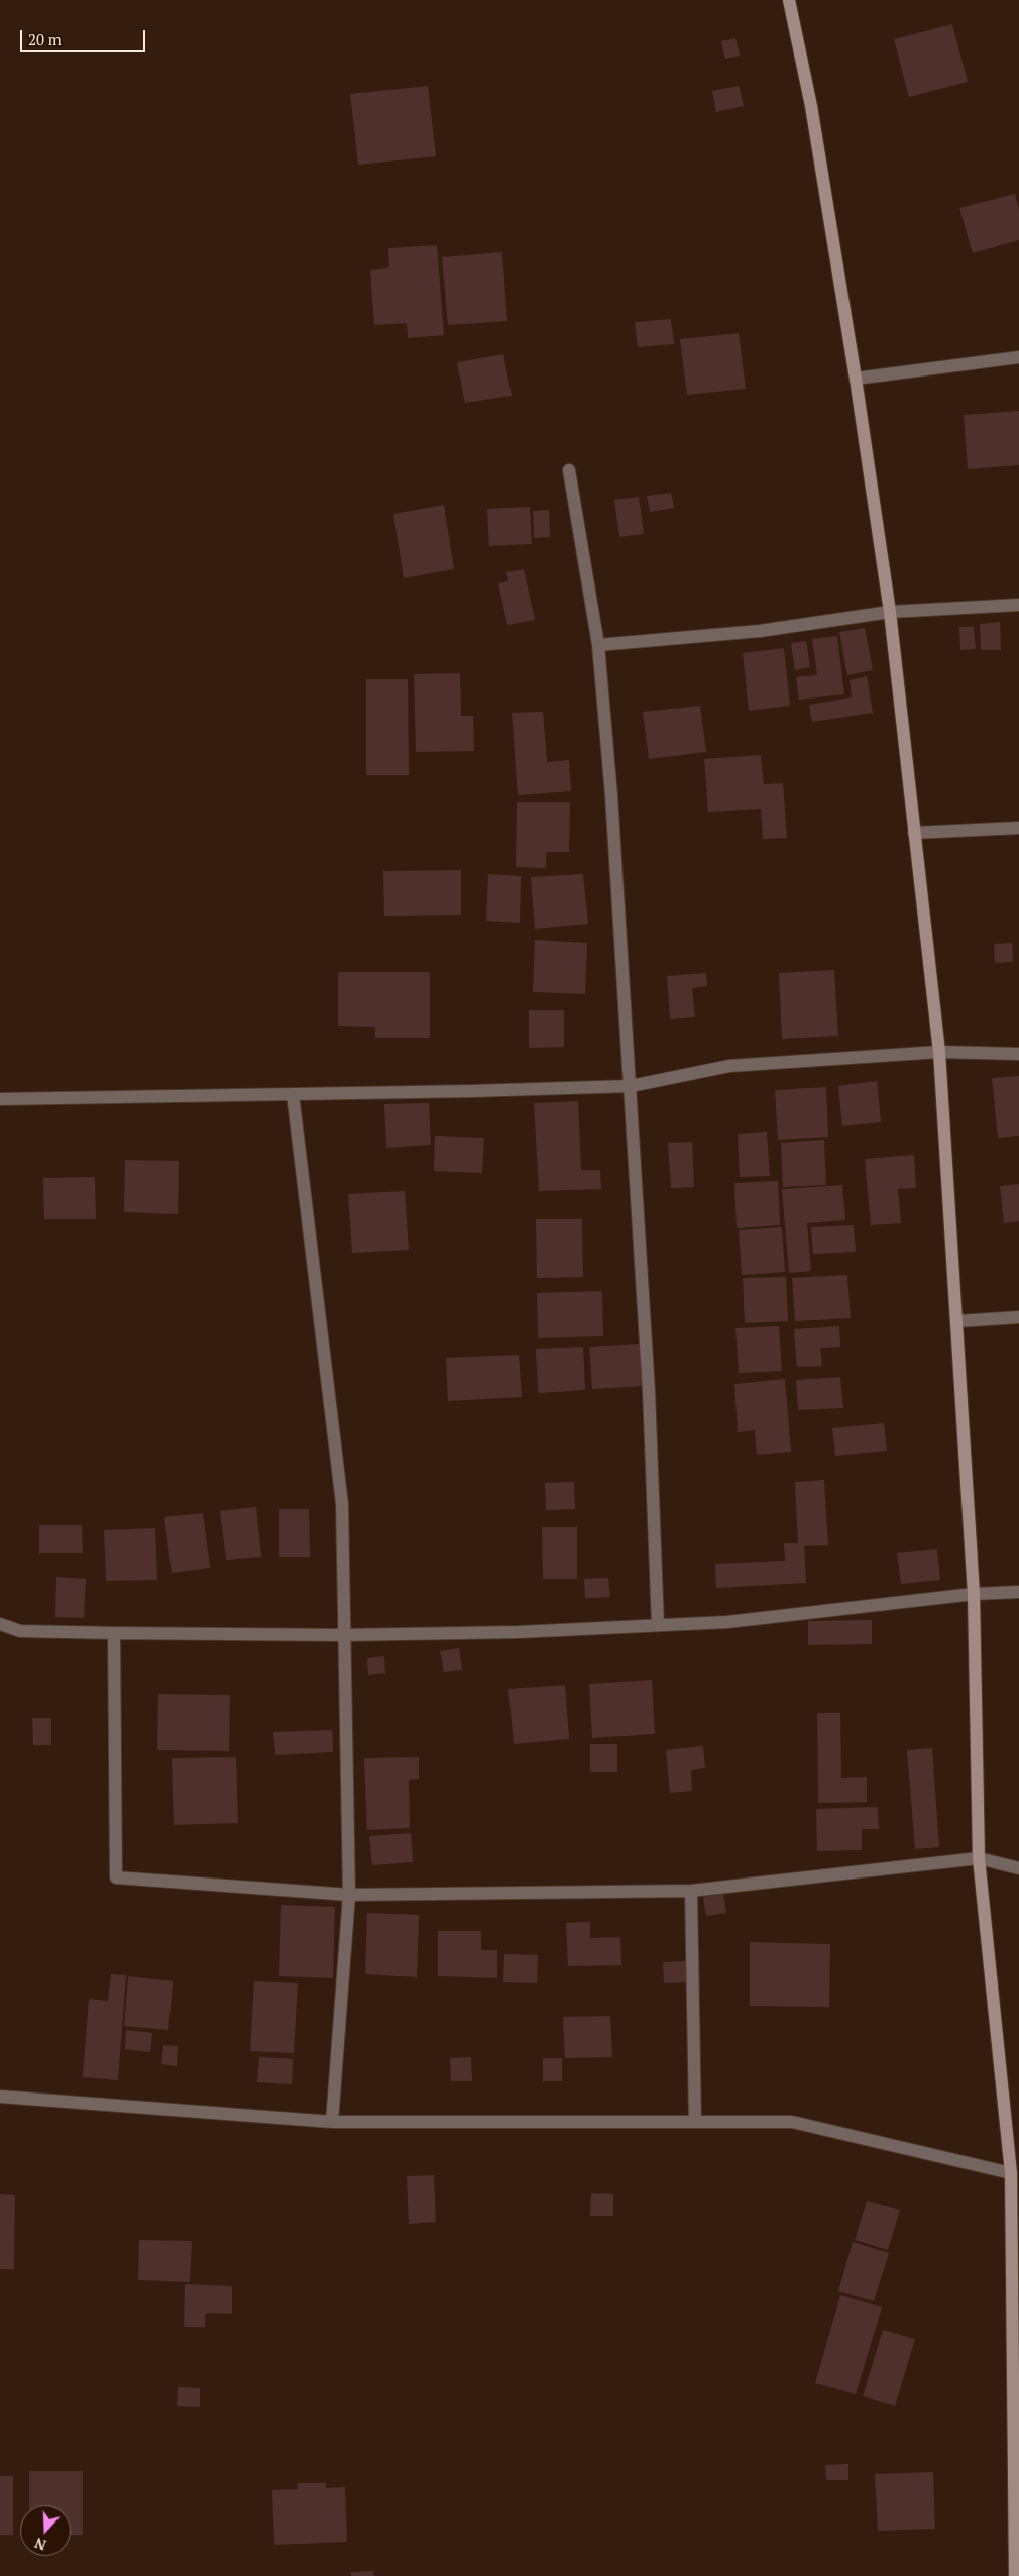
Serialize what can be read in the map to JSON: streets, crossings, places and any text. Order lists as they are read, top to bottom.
{
  "scale_bar": "20 m",
  "north": "bottom"
}
